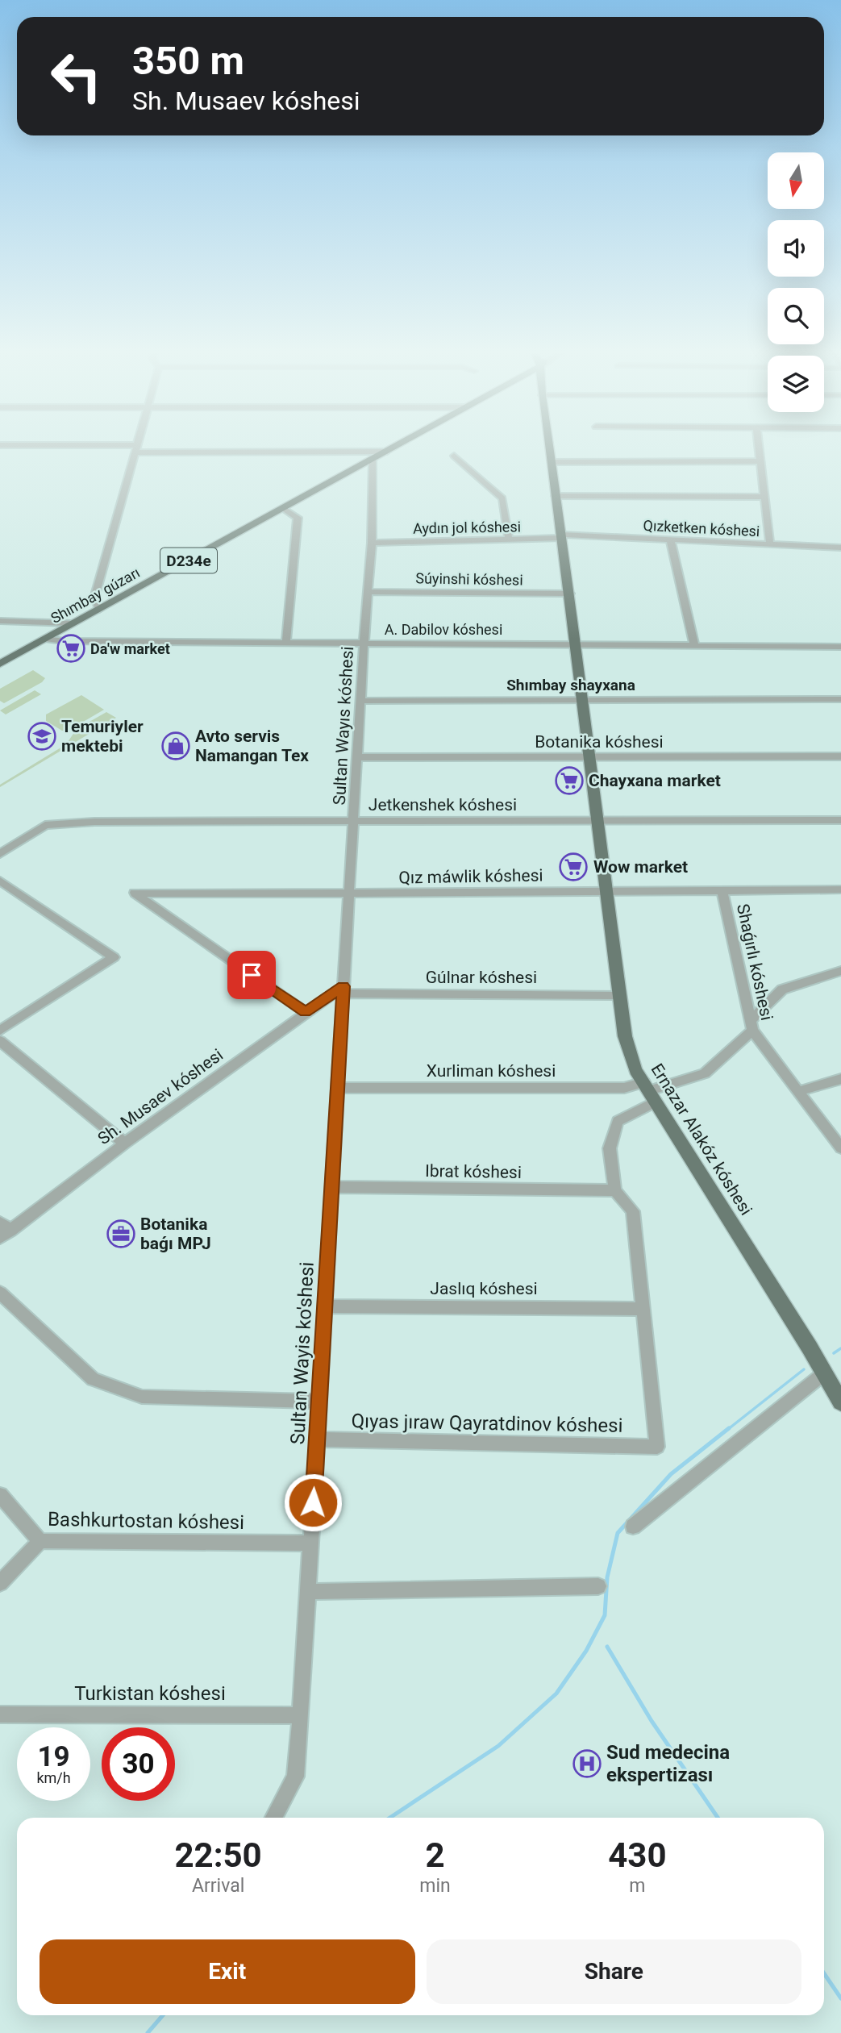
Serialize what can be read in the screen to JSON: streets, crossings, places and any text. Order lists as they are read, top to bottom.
{
  "streets": {
    "main road": ["D234e", "Shımbay gúzarı", "Ernazar Alakóz kóshesi"],
    "street": [
      "Aydın jol kóshesi",
      "Qızketken kóshesi",
      "Súyinshi kóshesi",
      "A. Dabilov kóshesi",
      "Sultan Wayıs kóshesi",
      "Botanika kóshesi",
      "Jetkenshek kóshesi",
      "Qız máwlik kóshesi",
      "Shaǵırlı kóshesi",
      "Gúlnar kóshesi",
      "Xurliman kóshesi",
      "Sh. Musaev kóshesi",
      "Ibrat kóshesi",
      "Jaslıq kóshesi",
      "Sultan Wayis ko'shesi",
      "Qıyas jıraw Qayratdinov kóshesi",
      "Bashkurtostan kóshesi",
      "Turkistan kóshesi"
    ]
  },
  "crossings": [
    ["Aydın jol kóshesi", "Qızketken kóshesi"],
    ["Aydın jol kóshesi", "Sultan Wayıs kóshesi"],
    ["Aydın jol kóshesi", "Ernazar Alakóz kóshesi"],
    ["Qızketken kóshesi", "Ernazar Alakóz kóshesi"],
    ["Súyinshi kóshesi", "Sultan Wayıs kóshesi"],
    ["Súyinshi kóshesi", "Ernazar Alakóz kóshesi"],
    ["Shımbay gúzarı", "A. Dabilov kóshesi"],
    ["Shımbay gúzarı", "Sultan Wayıs kóshesi"],
    ["A. Dabilov kóshesi", "Sultan Wayıs kóshesi"],
    ["A. Dabilov kóshesi", "Ernazar Alakóz kóshesi"],
    ["Sultan Wayıs kóshesi", "Botanika kóshesi"],
    ["Sultan Wayıs kóshesi", "Jetkenshek kóshesi"],
    ["Sultan Wayıs kóshesi", "Qız máwlik kóshesi"],
    ["Sultan Wayıs kóshesi", "Gúlnar kóshesi"],
    ["Sultan Wayıs kóshesi", "Sh. Musaev kóshesi"],
    ["Sultan Wayıs kóshesi", "Sultan Wayis ko'shesi"],
    ["Botanika kóshesi", "Ernazar Alakóz kóshesi"],
    ["Jetkenshek kóshesi", "Ernazar Alakóz kóshesi"],
    ["Qız máwlik kóshesi", "Shaǵırlı kóshesi"],
    ["Qız máwlik kóshesi", "Sh. Musaev kóshesi"],
    ["Qız máwlik kóshesi", "Ernazar Alakóz kóshesi"],
    ["Gúlnar kóshesi", "Sh. Musaev kóshesi"],
    ["Gúlnar kóshesi", "Ernazar Alakóz kóshesi"],
    ["Gúlnar kóshesi", "Sultan Wayis ko'shesi"],
    ["Xurliman kóshesi", "Ernazar Alakóz kóshesi"],
    ["Xurliman kóshesi", "Sultan Wayis ko'shesi"],
    ["Sh. Musaev kóshesi", "Sultan Wayis ko'shesi"],
    ["Ibrat kóshesi", "Sultan Wayis ko'shesi"],
    ["Jaslıq kóshesi", "Sultan Wayis ko'shesi"],
    ["Jaslıq kóshesi", "Qıyas jıraw Qayratdinov kóshesi"],
    ["Sultan Wayis ko'shesi", "Qıyas jıraw Qayratdinov kóshesi"],
    ["Sultan Wayis ko'shesi", "Bashkurtostan kóshesi"],
    ["Sultan Wayis ko'shesi", "Turkistan kóshesi"]
  ],
  "districts": ["Shımbay shayxana"],
  "places": {
    "supermarket": ["Da'w market", "Chayxana market", "Wow market"],
    "school or university": ["Temuriyler mektebi"],
    "shop": ["Avto servis Namangan Tex"],
    "office": ["Botanika baǵı MPJ"],
    "hospital": ["Sud medecina ekspertizası"]
  },
  "north": "bottom",
  "page": {
    "turn": ["350 m", "Sh. Musaev kóshesi"],
    "speed": "19 km/h",
    "limit": "30",
    "eta": [
      "22:50",
      "Arrival",
      "2",
      "min",
      "430",
      "m"
    ],
    "buttons": ["Exit", "Share"]
  }
}
